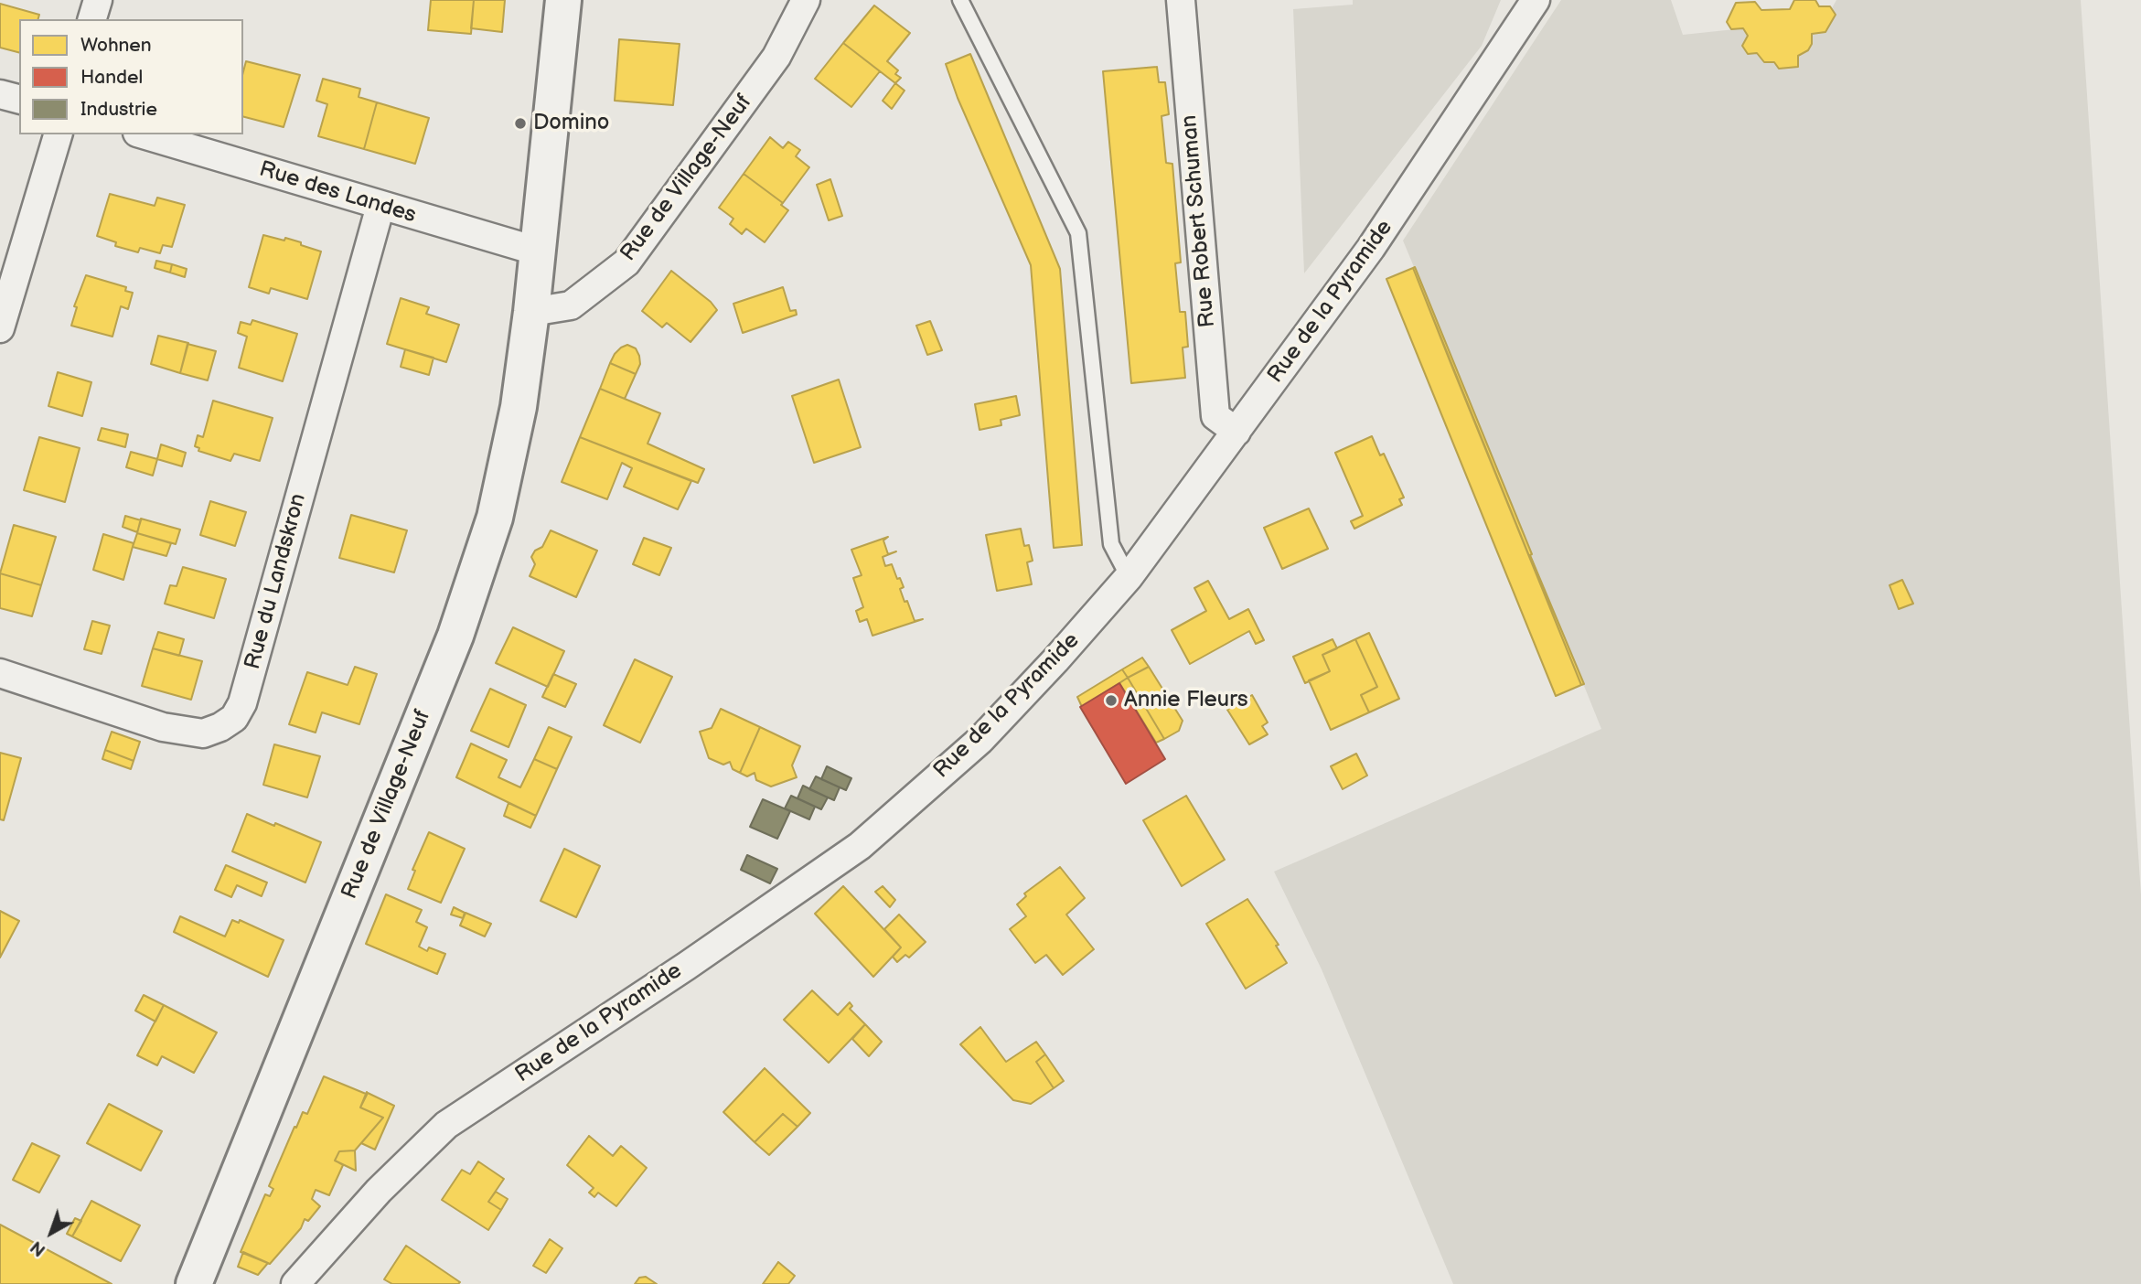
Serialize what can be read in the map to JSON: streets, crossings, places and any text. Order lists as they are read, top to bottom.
{
  "streets": {
    "street": [
      "Rue de Village-Neuf",
      "Rue des Landes",
      "Rue Robert Schuman",
      "Rue de la Pyramide",
      "Rue du Landskron"
    ]
  },
  "crossings": [
    ["Rue de Village-Neuf", "Rue des Landes"],
    ["Rue des Landes", "Rue du Landskron"],
    ["Rue Robert Schuman", "Rue de la Pyramide"]
  ],
  "places": ["Domino", "Annie Fleurs"],
  "legend": ["Wohnen", "Handel", "Industrie"],
  "north": "bottom left"
}
